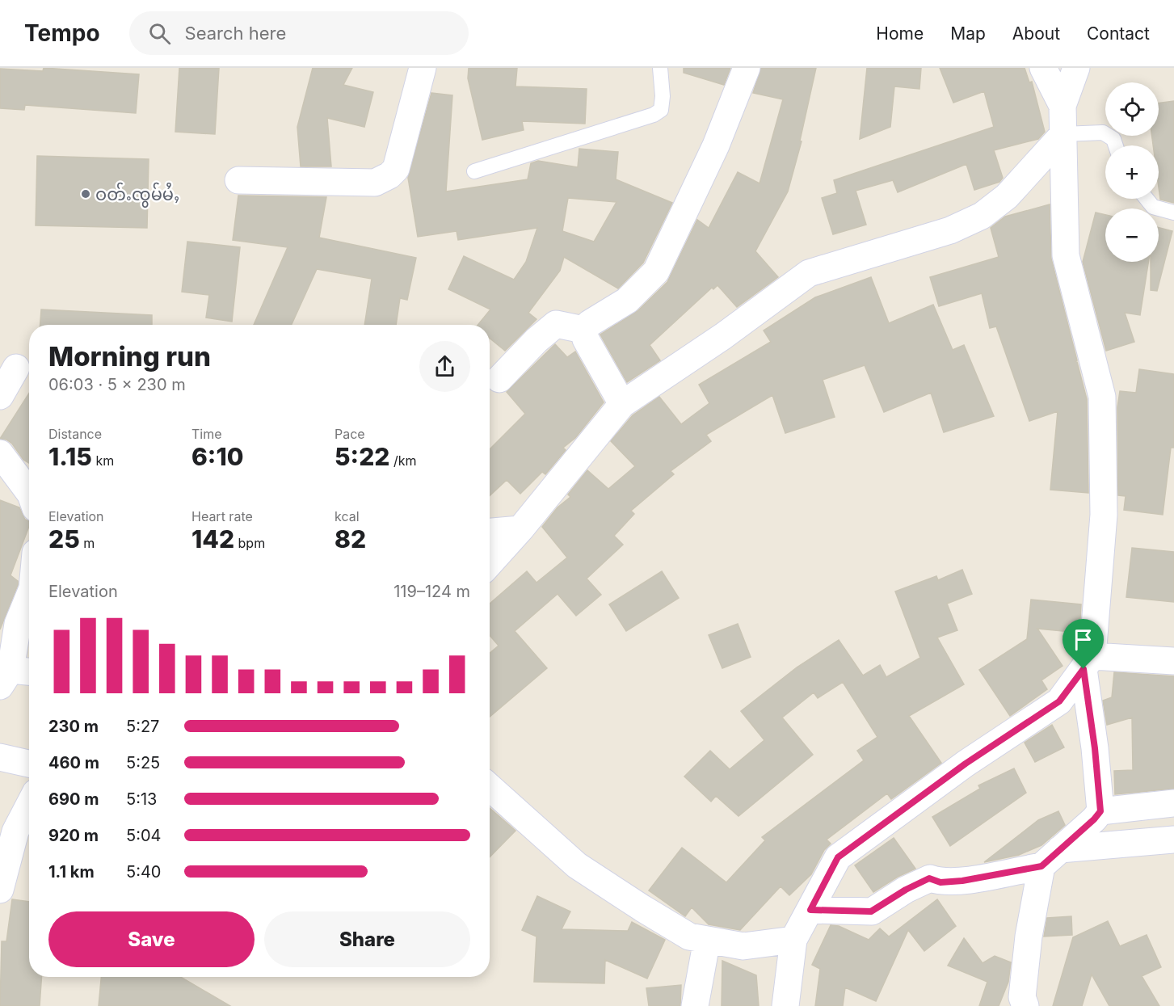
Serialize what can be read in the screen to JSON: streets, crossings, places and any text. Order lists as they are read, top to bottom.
{
  "places": ["ဝတ်ႉၸွမ်မႆႇ"],
  "page": {
    "header": "Tempo",
    "search": "Search here",
    "nav": [
      "Home",
      "Map",
      "About",
      "Contact"
    ],
    "map_buttons": ["+", "−"],
    "heading": ["Morning run", "06:03 · 5 × 230 m"],
    "stats": [
      ["Distance", "1.15 km"],
      ["Time", "6:10"],
      ["Pace", "5:22 /km"],
      ["Elevation", "25 m"],
      ["Heart rate", "142 bpm"],
      ["kcal", "82"]
    ],
    "chart": ["Elevation", "119–124 m"],
    "list": [
      {
        "name": "230 m",
        "note": "5:27"
      },
      {
        "name": "460 m",
        "note": "5:25"
      },
      {
        "name": "690 m",
        "note": "5:13"
      },
      {
        "name": "920 m",
        "note": "5:04"
      },
      {
        "name": "1.1 km",
        "note": "5:40"
      }
    ],
    "buttons": ["Save", "Share"]
  }
}
